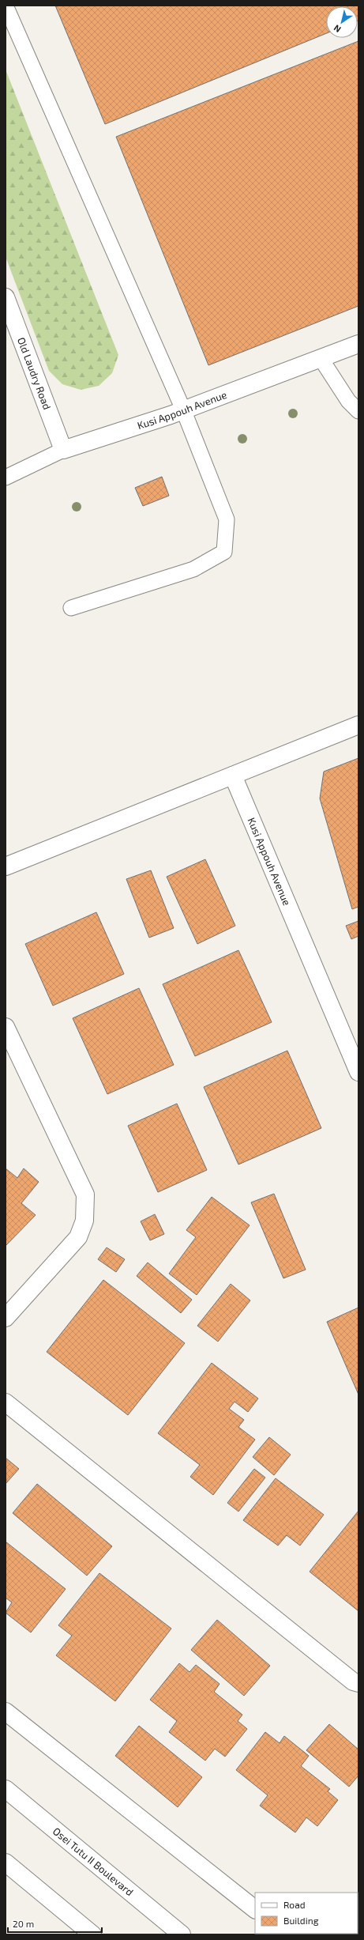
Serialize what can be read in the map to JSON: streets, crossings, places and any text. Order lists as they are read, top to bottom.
{
  "streets": {
    "main road": ["Old Laudry Road", "Kusi Appouh Avenue", "Osei Tutu II Boulevard"]
  },
  "crossings": [
    ["Old Laudry Road", "Kusi Appouh Avenue"]
  ],
  "legend": ["Road", "Building"],
  "scale_bar": "20 m",
  "north": "bottom left"
}
